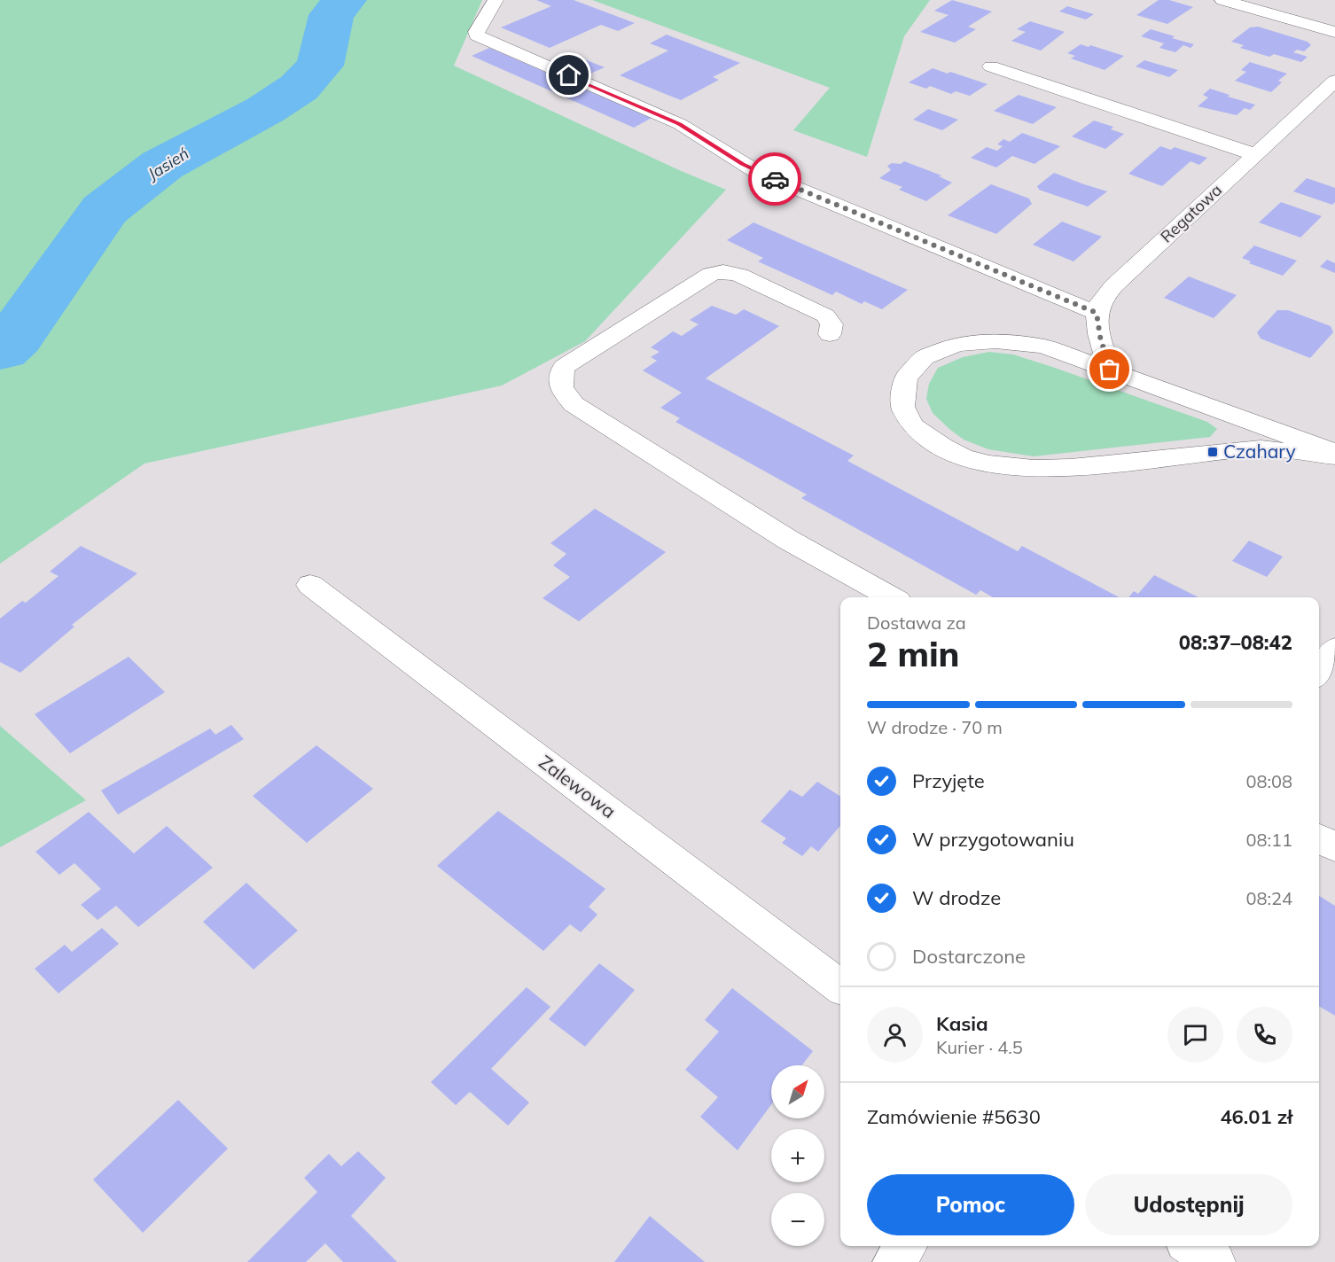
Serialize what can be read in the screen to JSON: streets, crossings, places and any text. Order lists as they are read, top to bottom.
{
  "streets": {
    "street": ["Regatowa", "Zalewowa"]
  },
  "water": ["Jasień"],
  "places": {
    "transit": ["Czahary"]
  },
  "north": "top right",
  "page": {
    "heading": ["2 min", "Dostawa za", "08:37–08:42"],
    "panel": [
      "Kasia",
      "Kurier · 4.5",
      "Zamówienie #5630",
      "46.01 zł"
    ],
    "bar": "W drodze · 70 m",
    "list": [
      ["Przyjęte", "08:08"],
      ["W przygotowaniu", "08:11"],
      ["W drodze", "08:24"],
      "Dostarczone"
    ],
    "map_buttons": ["+", "−"],
    "buttons": ["Pomoc", "Udostępnij"]
  }
}
